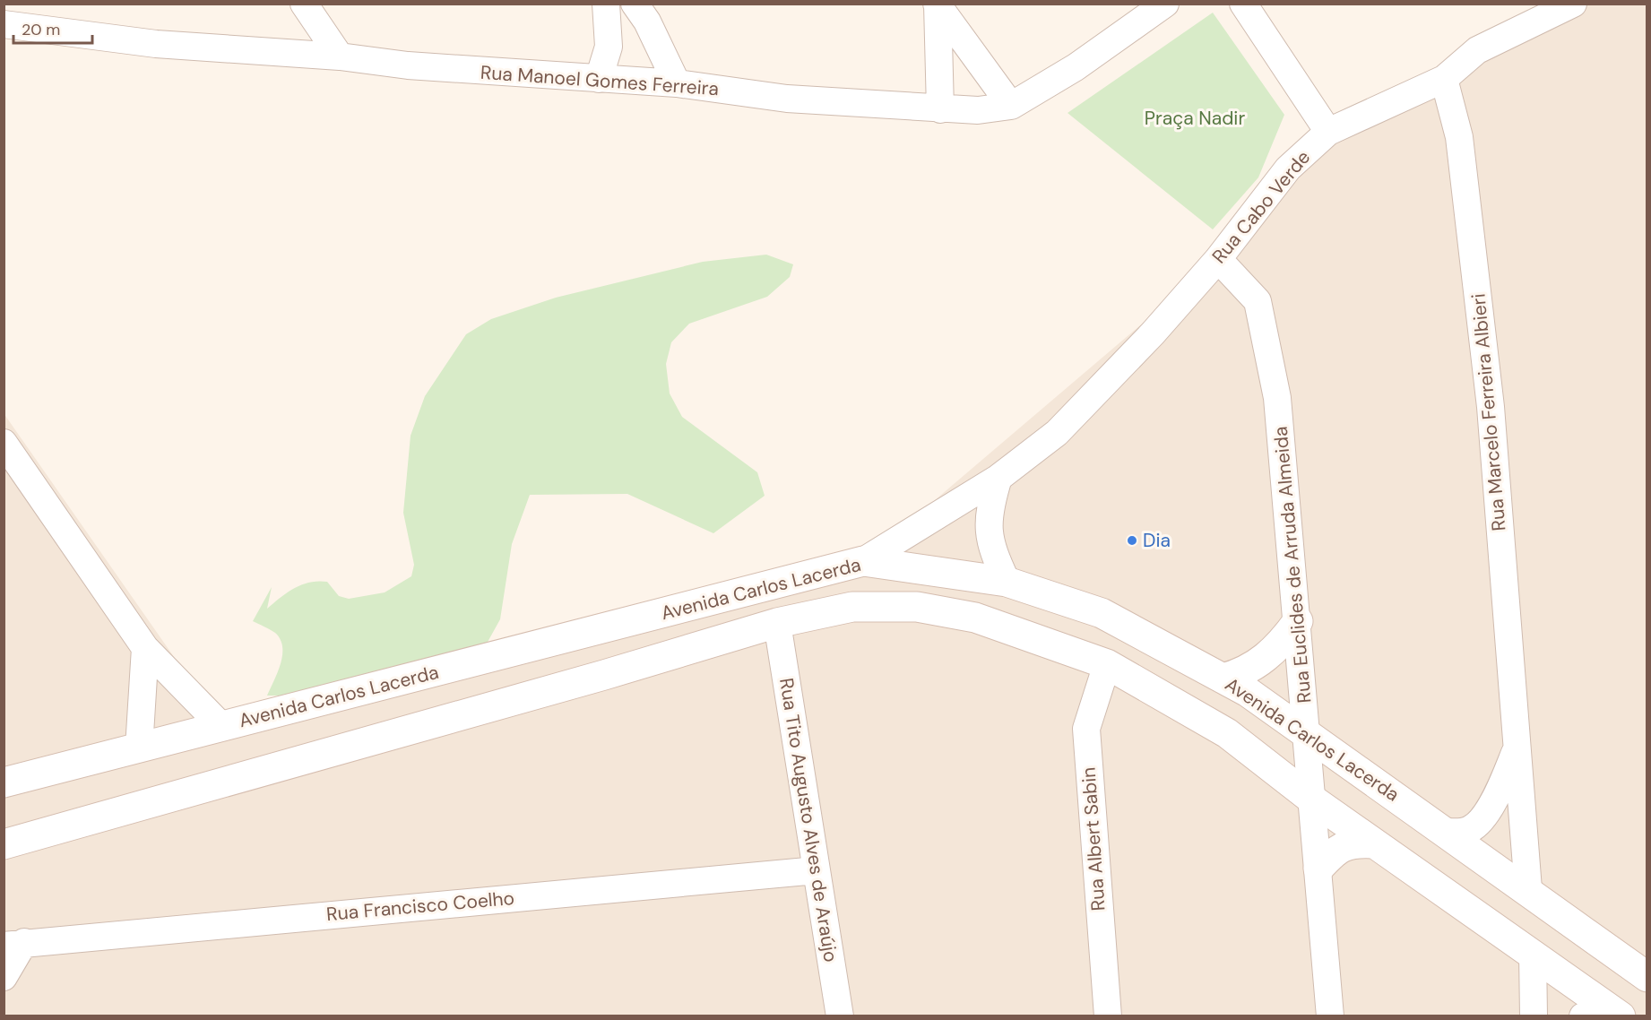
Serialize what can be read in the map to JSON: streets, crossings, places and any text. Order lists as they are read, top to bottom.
{
  "streets": {
    "main road": ["Avenida Carlos Lacerda"],
    "street": [
      "Rua Manoel Gomes Ferreira",
      "Rua Cabo Verde",
      "Rua Marcelo Ferreira Albieri",
      "Rua Euclides de Arruda Almeida",
      "Rua Tito Augusto Alves de Araújo",
      "Rua Albert Sabin",
      "Rua Francisco Coelho"
    ]
  },
  "crossings": [
    ["Rua Cabo Verde", "Rua Marcelo Ferreira Albieri"],
    ["Rua Cabo Verde", "Rua Euclides de Arruda Almeida"],
    ["Rua Cabo Verde", "Avenida Carlos Lacerda"],
    ["Rua Marcelo Ferreira Albieri", "Avenida Carlos Lacerda"],
    ["Rua Euclides de Arruda Almeida", "Avenida Carlos Lacerda"],
    ["Avenida Carlos Lacerda", "Rua Tito Augusto Alves de Araújo"],
    ["Avenida Carlos Lacerda", "Rua Albert Sabin"],
    ["Rua Tito Augusto Alves de Araújo", "Rua Francisco Coelho"]
  ],
  "parks": ["Praça Nadir"],
  "places": ["Dia"],
  "scale_bar": "20 m"
}
